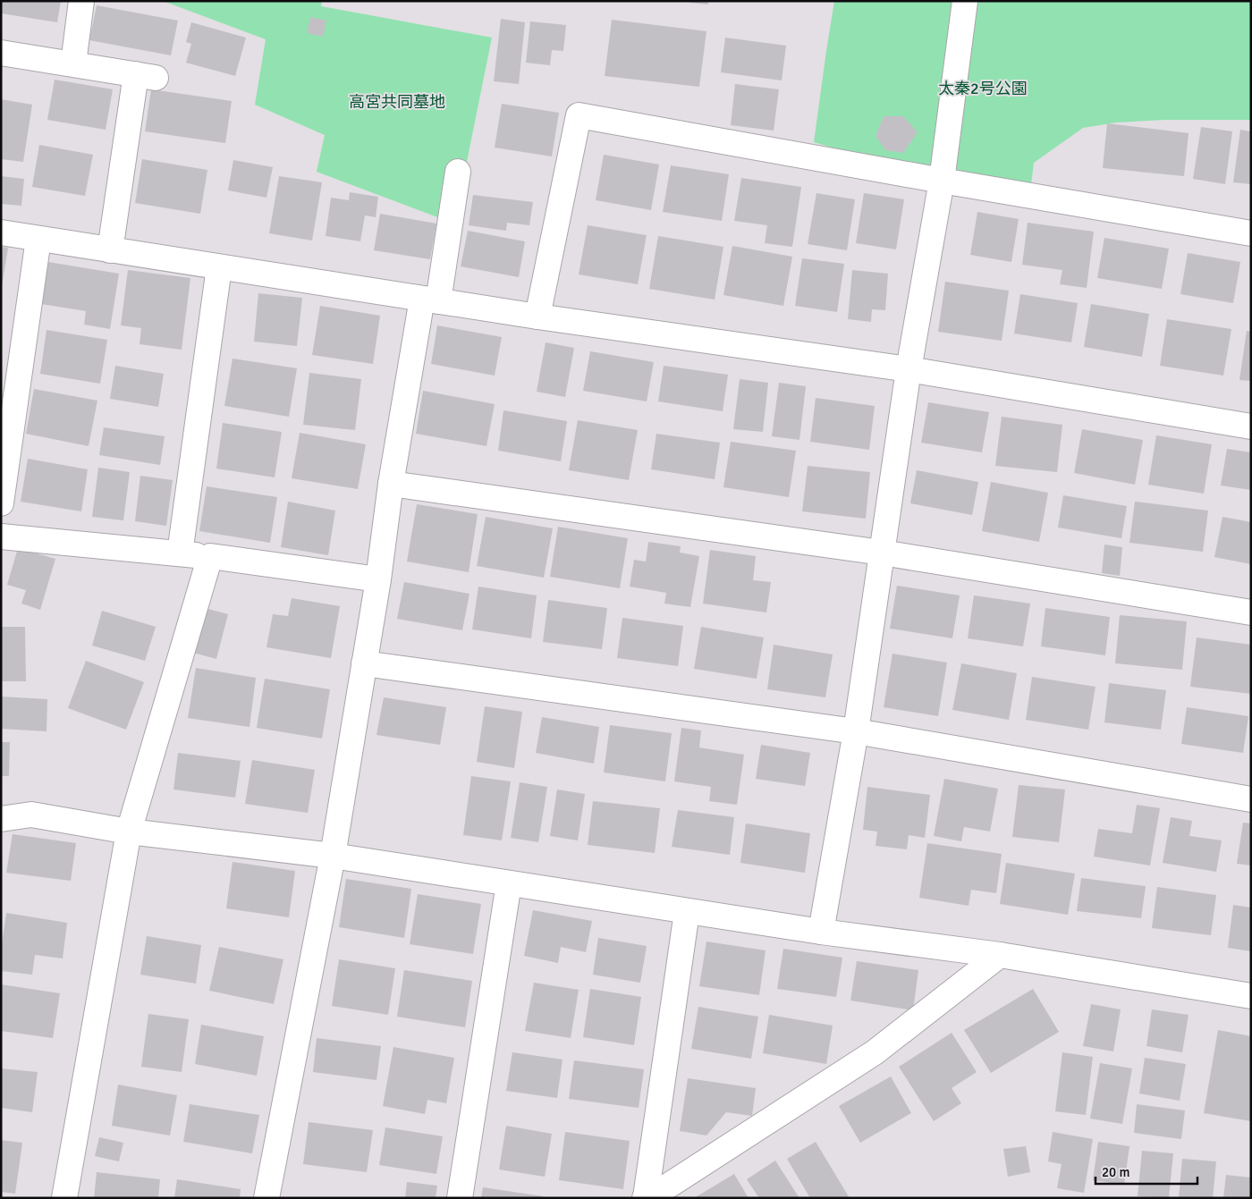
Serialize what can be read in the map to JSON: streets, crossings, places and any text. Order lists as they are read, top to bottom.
{
  "parks": ["太秦2号公園", "高宮共同墓地"],
  "scale_bar": "20 m"
}
